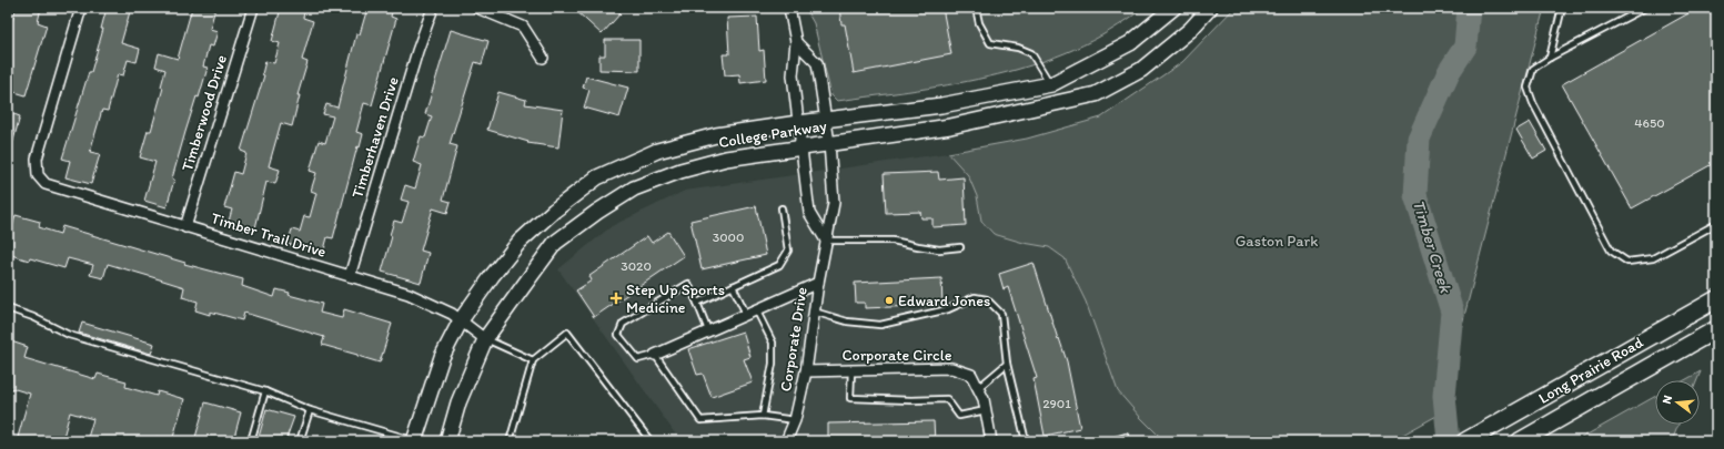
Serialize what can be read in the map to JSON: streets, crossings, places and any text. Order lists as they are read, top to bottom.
{
  "streets": {
    "main road": ["College Parkway", "Long Prairie Road"],
    "street": [
      "Timberwood Drive",
      "Timberhaven Drive",
      "Timber Trail Drive",
      "Corporate Drive",
      "Corporate Circle"
    ]
  },
  "crossings": [
    ["Timberwood Drive", "Timber Trail Drive"],
    ["College Parkway", "Timber Trail Drive"],
    ["College Parkway", "Corporate Drive"],
    ["Timberhaven Drive", "Timber Trail Drive"],
    ["Corporate Drive", "Corporate Circle"]
  ],
  "water": ["Timber Creek"],
  "parks": ["Gaston Park"],
  "places": {
    "health": ["Step Up Sports Medicine"],
    "other": ["Edward Jones"]
  },
  "house_numbers": [
    "4650",
    "3000",
    "3020",
    "2901"
  ],
  "north": "left"
}
